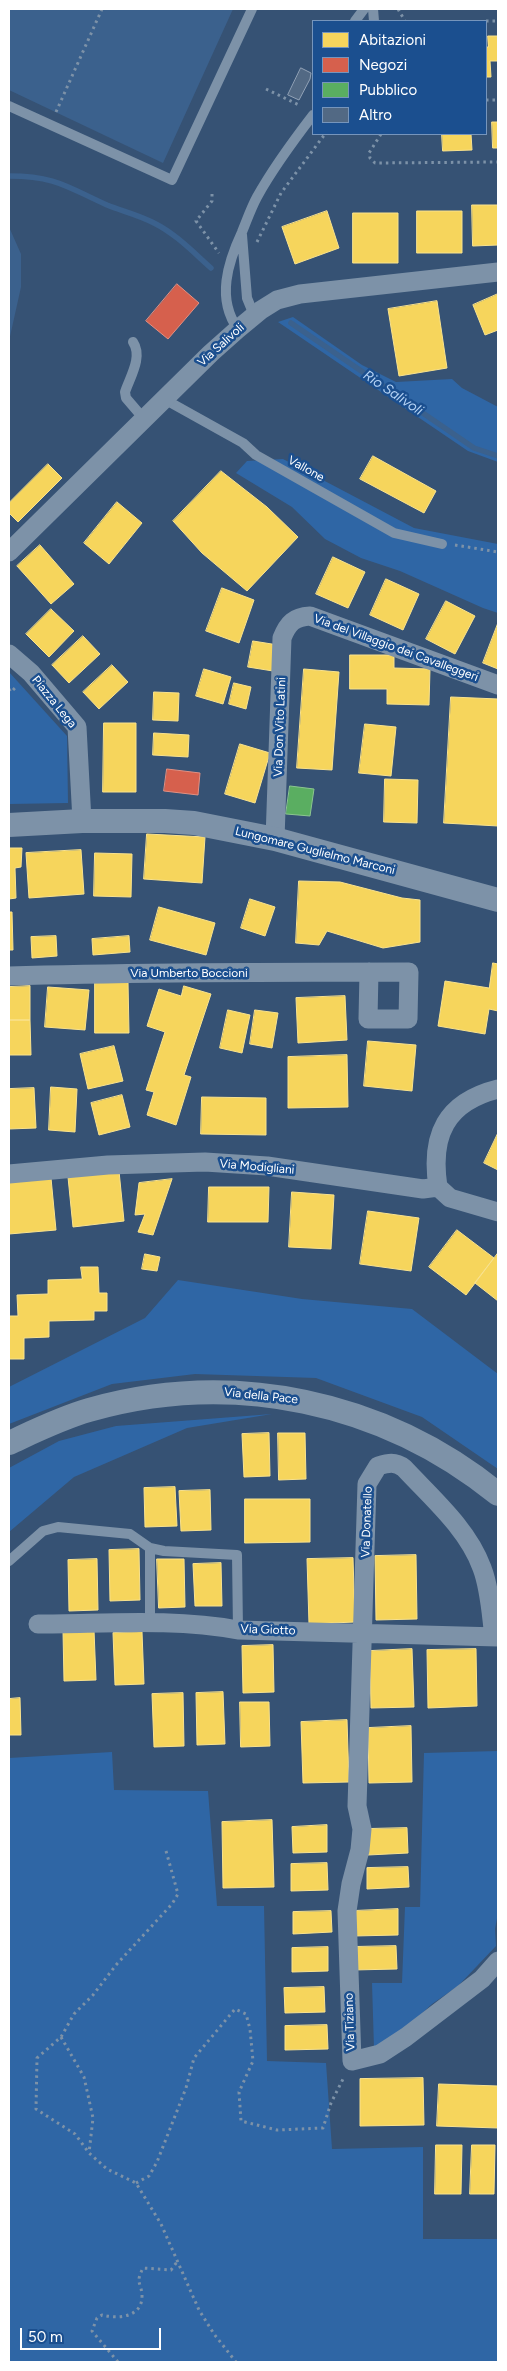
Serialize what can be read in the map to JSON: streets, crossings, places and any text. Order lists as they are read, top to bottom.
{
  "streets": {
    "street": [
      "Via Salivoli",
      "Via del Villaggio dei Cavalleggeri",
      "Piazza Lega",
      "Via Don Vito Latini",
      "Lungomare Guglielmo Marconi",
      "Via Umberto Boccioni",
      "Via Modigliani",
      "Via della Pace",
      "Via Donatello",
      "Via Giotto",
      "Via Tiziano"
    ],
    "lane": ["Vallone"]
  },
  "crossings": [
    ["Via Salivoli", "Vallone"],
    ["Via del Villaggio dei Cavalleggeri", "Via Don Vito Latini"],
    ["Piazza Lega", "Lungomare Guglielmo Marconi"],
    ["Via Don Vito Latini", "Lungomare Guglielmo Marconi"],
    ["Via Donatello", "Via Giotto"],
    ["Via Donatello", "Via Tiziano"]
  ],
  "water": ["Rio Salivoli"],
  "legend": [
    "Abitazioni",
    "Negozi",
    "Pubblico",
    "Altro"
  ],
  "scale_bar": "50 m"
}
